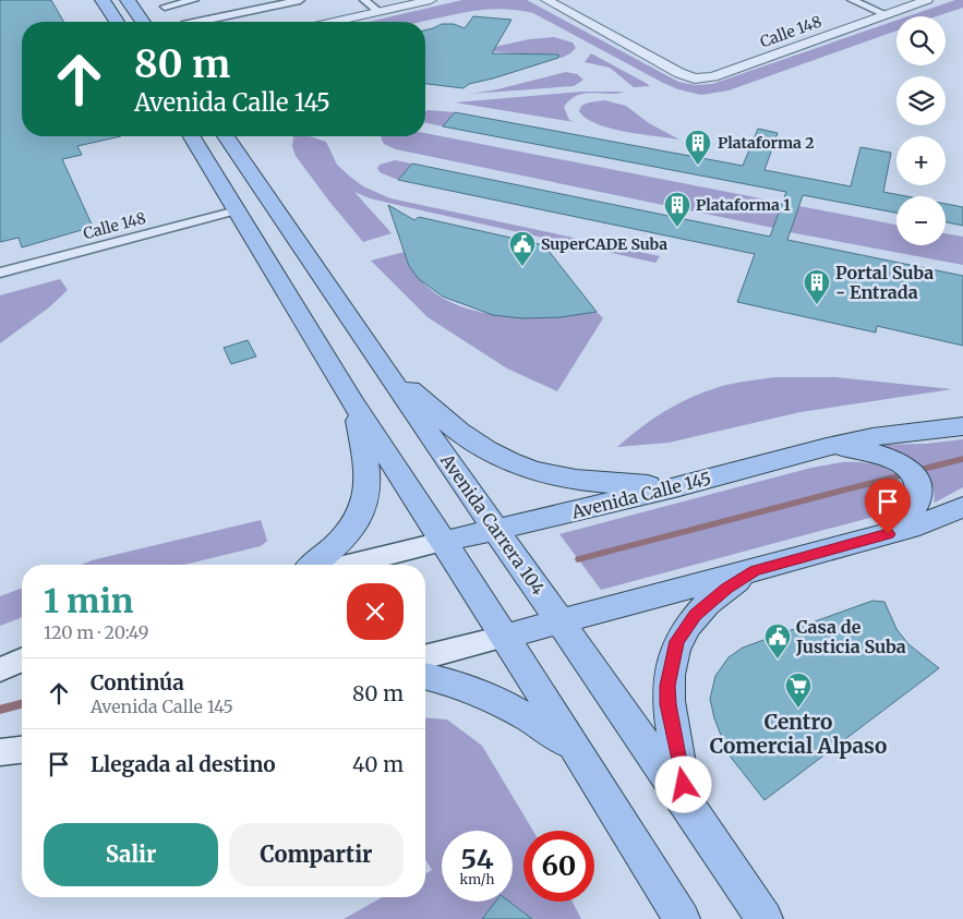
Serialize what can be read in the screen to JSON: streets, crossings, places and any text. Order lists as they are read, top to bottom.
{
  "streets": {
    "main road": ["Avenida Calle 145", "Avenida Carrera 104"],
    "street": ["Calle 148"]
  },
  "crossings": [
    ["Avenida Calle 145", "Avenida Carrera 104"]
  ],
  "places": {
    "building": ["Plataforma 2", "Plataforma 1", "Portal Suba - Entrada"],
    "public building": ["SuperCADE Suba", "Casa de Justicia Suba"],
    "supermarket": ["Centro Comercial Alpaso"]
  },
  "page": {
    "map_buttons": ["+", "−"],
    "turn": ["80 m", "Avenida Calle 145"],
    "heading": ["1 min", "120 m · 20:49"],
    "list": [
      {
        "name": "Continúa",
        "note": "Avenida Calle 145",
        "value": "80 m"
      },
      {
        "name": "Llegada al destino",
        "value": "40 m"
      }
    ],
    "buttons": ["Salir", "Compartir"],
    "speed": "54 km/h",
    "limit": "60"
  }
}
